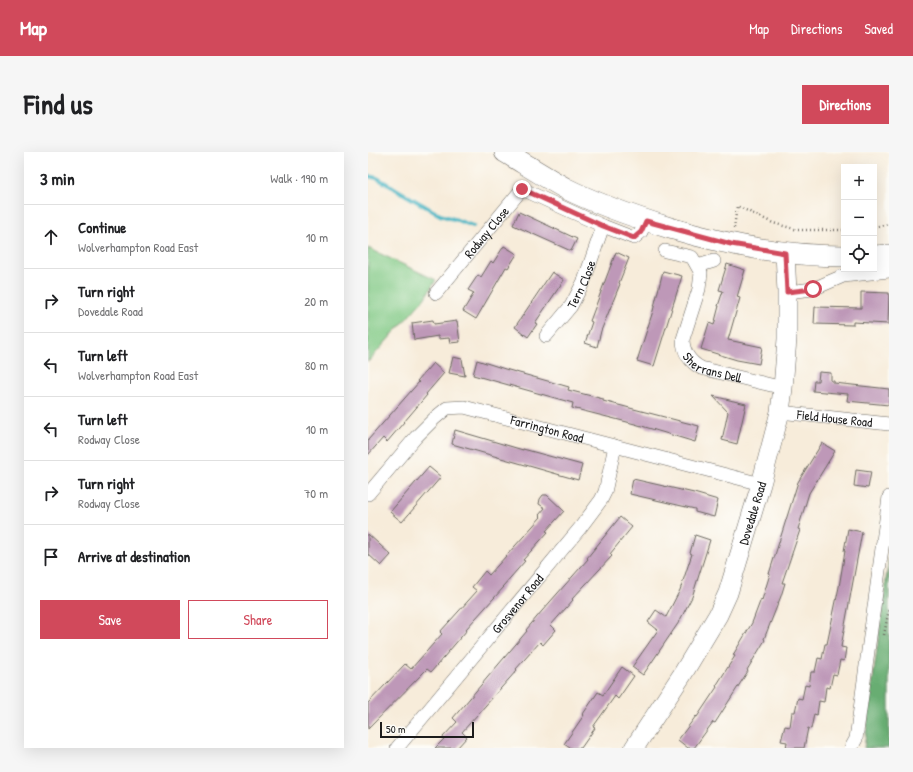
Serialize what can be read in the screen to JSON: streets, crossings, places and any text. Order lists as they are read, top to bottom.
{
  "streets": {
    "street": [
      "Rodway Close",
      "Tern Close",
      "Sherrans Dell",
      "Field House Road",
      "Farrington Road",
      "Dovedale Road",
      "Grosvenor Road"
    ]
  },
  "crossings": [
    ["Rodway Close", "Tern Close"],
    ["Sherrans Dell", "Dovedale Road"],
    ["Field House Road", "Dovedale Road"],
    ["Farrington Road", "Dovedale Road"],
    ["Farrington Road", "Grosvenor Road"]
  ],
  "scale_bar": "50 m",
  "page": {
    "header": "Map",
    "nav": ["Map", "Directions", "Saved"],
    "title": "Find us",
    "buttons": [
      "Directions",
      ["Save", "Share"]
    ],
    "heading": ["3 min", "Walk · 190 m"],
    "map_buttons": ["+", "−"],
    "list": [
      ["Continue", "Wolverhampton Road East", "10 m"],
      ["Turn right", "Dovedale Road", "20 m"],
      ["Turn left", "Wolverhampton Road East", "80 m"],
      ["Turn left", "Rodway Close", "10 m"],
      ["Turn right", "Rodway Close", "70 m"],
      "Arrive at destination"
    ],
    "scale": "50 m"
  }
}
